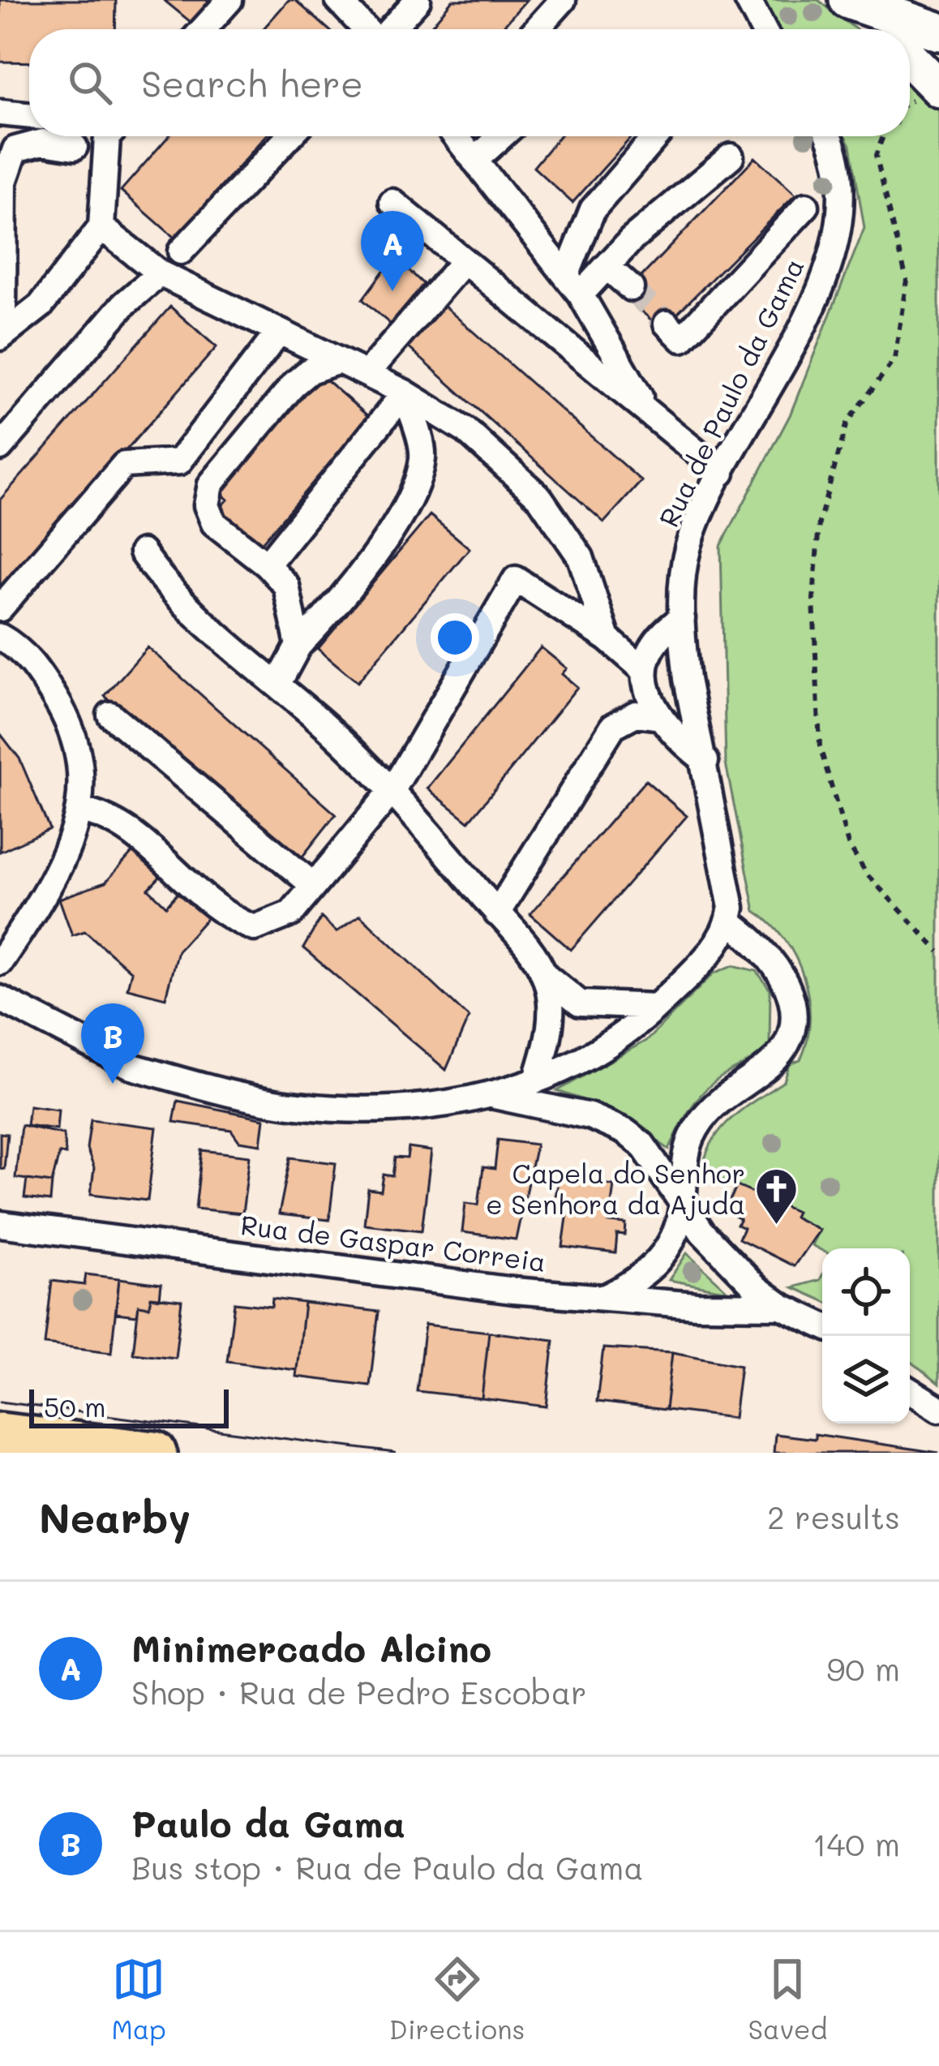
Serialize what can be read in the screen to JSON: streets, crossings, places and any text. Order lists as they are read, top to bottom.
{
  "streets": {
    "street": ["Rua de Paulo da Gama", "Rua de Gaspar Correia"]
  },
  "places": {
    "church": ["Capela do Senhor e Senhora da Ajuda"]
  },
  "scale_bar": "50 m",
  "page": {
    "search": "Search here",
    "pins": ["A", "B"],
    "scale": "50 m",
    "heading": ["Nearby", "2 results"],
    "list": [
      {
        "mark": "A",
        "name": "Minimercado Alcino",
        "note": "Shop · Rua de Pedro Escobar",
        "value": "90 m"
      },
      {
        "mark": "B",
        "name": "Paulo da Gama",
        "note": "Bus stop · Rua de Paulo da Gama",
        "value": "140 m"
      }
    ],
    "nav": ["Map", "Directions", "Saved"]
  }
}
